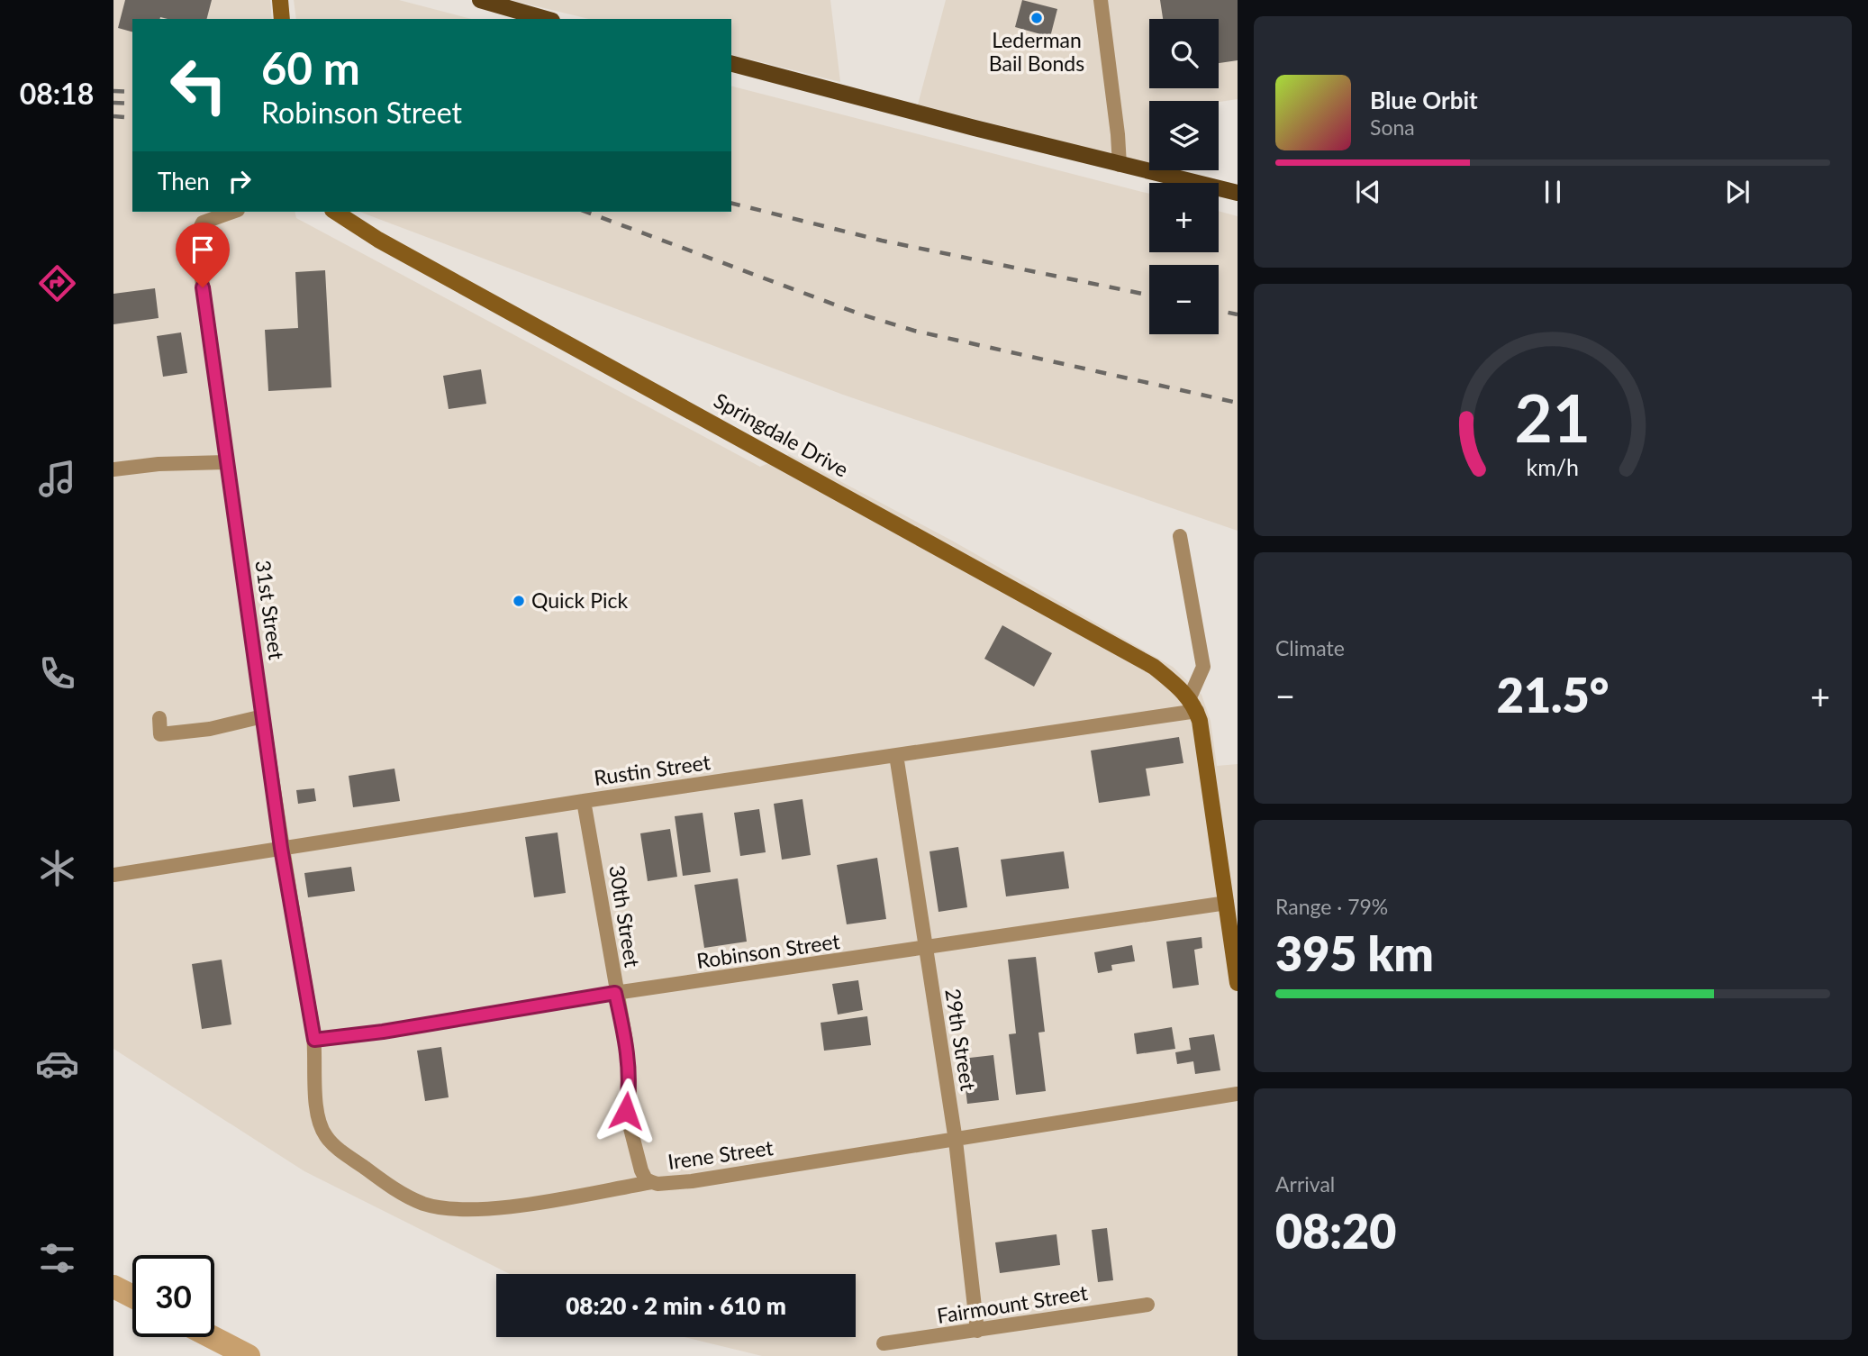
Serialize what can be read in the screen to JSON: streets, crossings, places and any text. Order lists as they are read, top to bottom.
{
  "streets": {
    "street": [
      "Springdale Drive",
      "31st Street",
      "Rustin Street",
      "30th Street",
      "Robinson Street",
      "29th Street",
      "Irene Street",
      "Fairmount Street"
    ]
  },
  "crossings": [
    ["Springdale Drive", "Rustin Street"],
    ["31st Street", "Rustin Street"],
    ["31st Street", "Robinson Street"],
    ["31st Street", "Irene Street"],
    ["Rustin Street", "30th Street"],
    ["Rustin Street", "29th Street"],
    ["30th Street", "Robinson Street"],
    ["30th Street", "Irene Street"],
    ["Robinson Street", "29th Street"],
    ["Robinson Street", "Irene Street"],
    ["29th Street", "Irene Street"],
    ["29th Street", "Fairmount Street"]
  ],
  "places": ["Lederman Bail Bonds", "Quick Pick"],
  "page": {
    "tabs": "08:18",
    "map_buttons": ["+", "−"],
    "turn": ["60 m", "Robinson Street"],
    "song": ["Blue Orbit", "Sona"],
    "then": "Then",
    "tile": [
      "Climate",
      ["Range · 79%", "395 km"],
      ["Arrival", "08:20"]
    ],
    "heat": ["−", "21.5°", "+"],
    "limit": "30",
    "trip": "08:20 · 2 min · 610 m",
    "gauge": ["21", "km/h"]
  }
}
